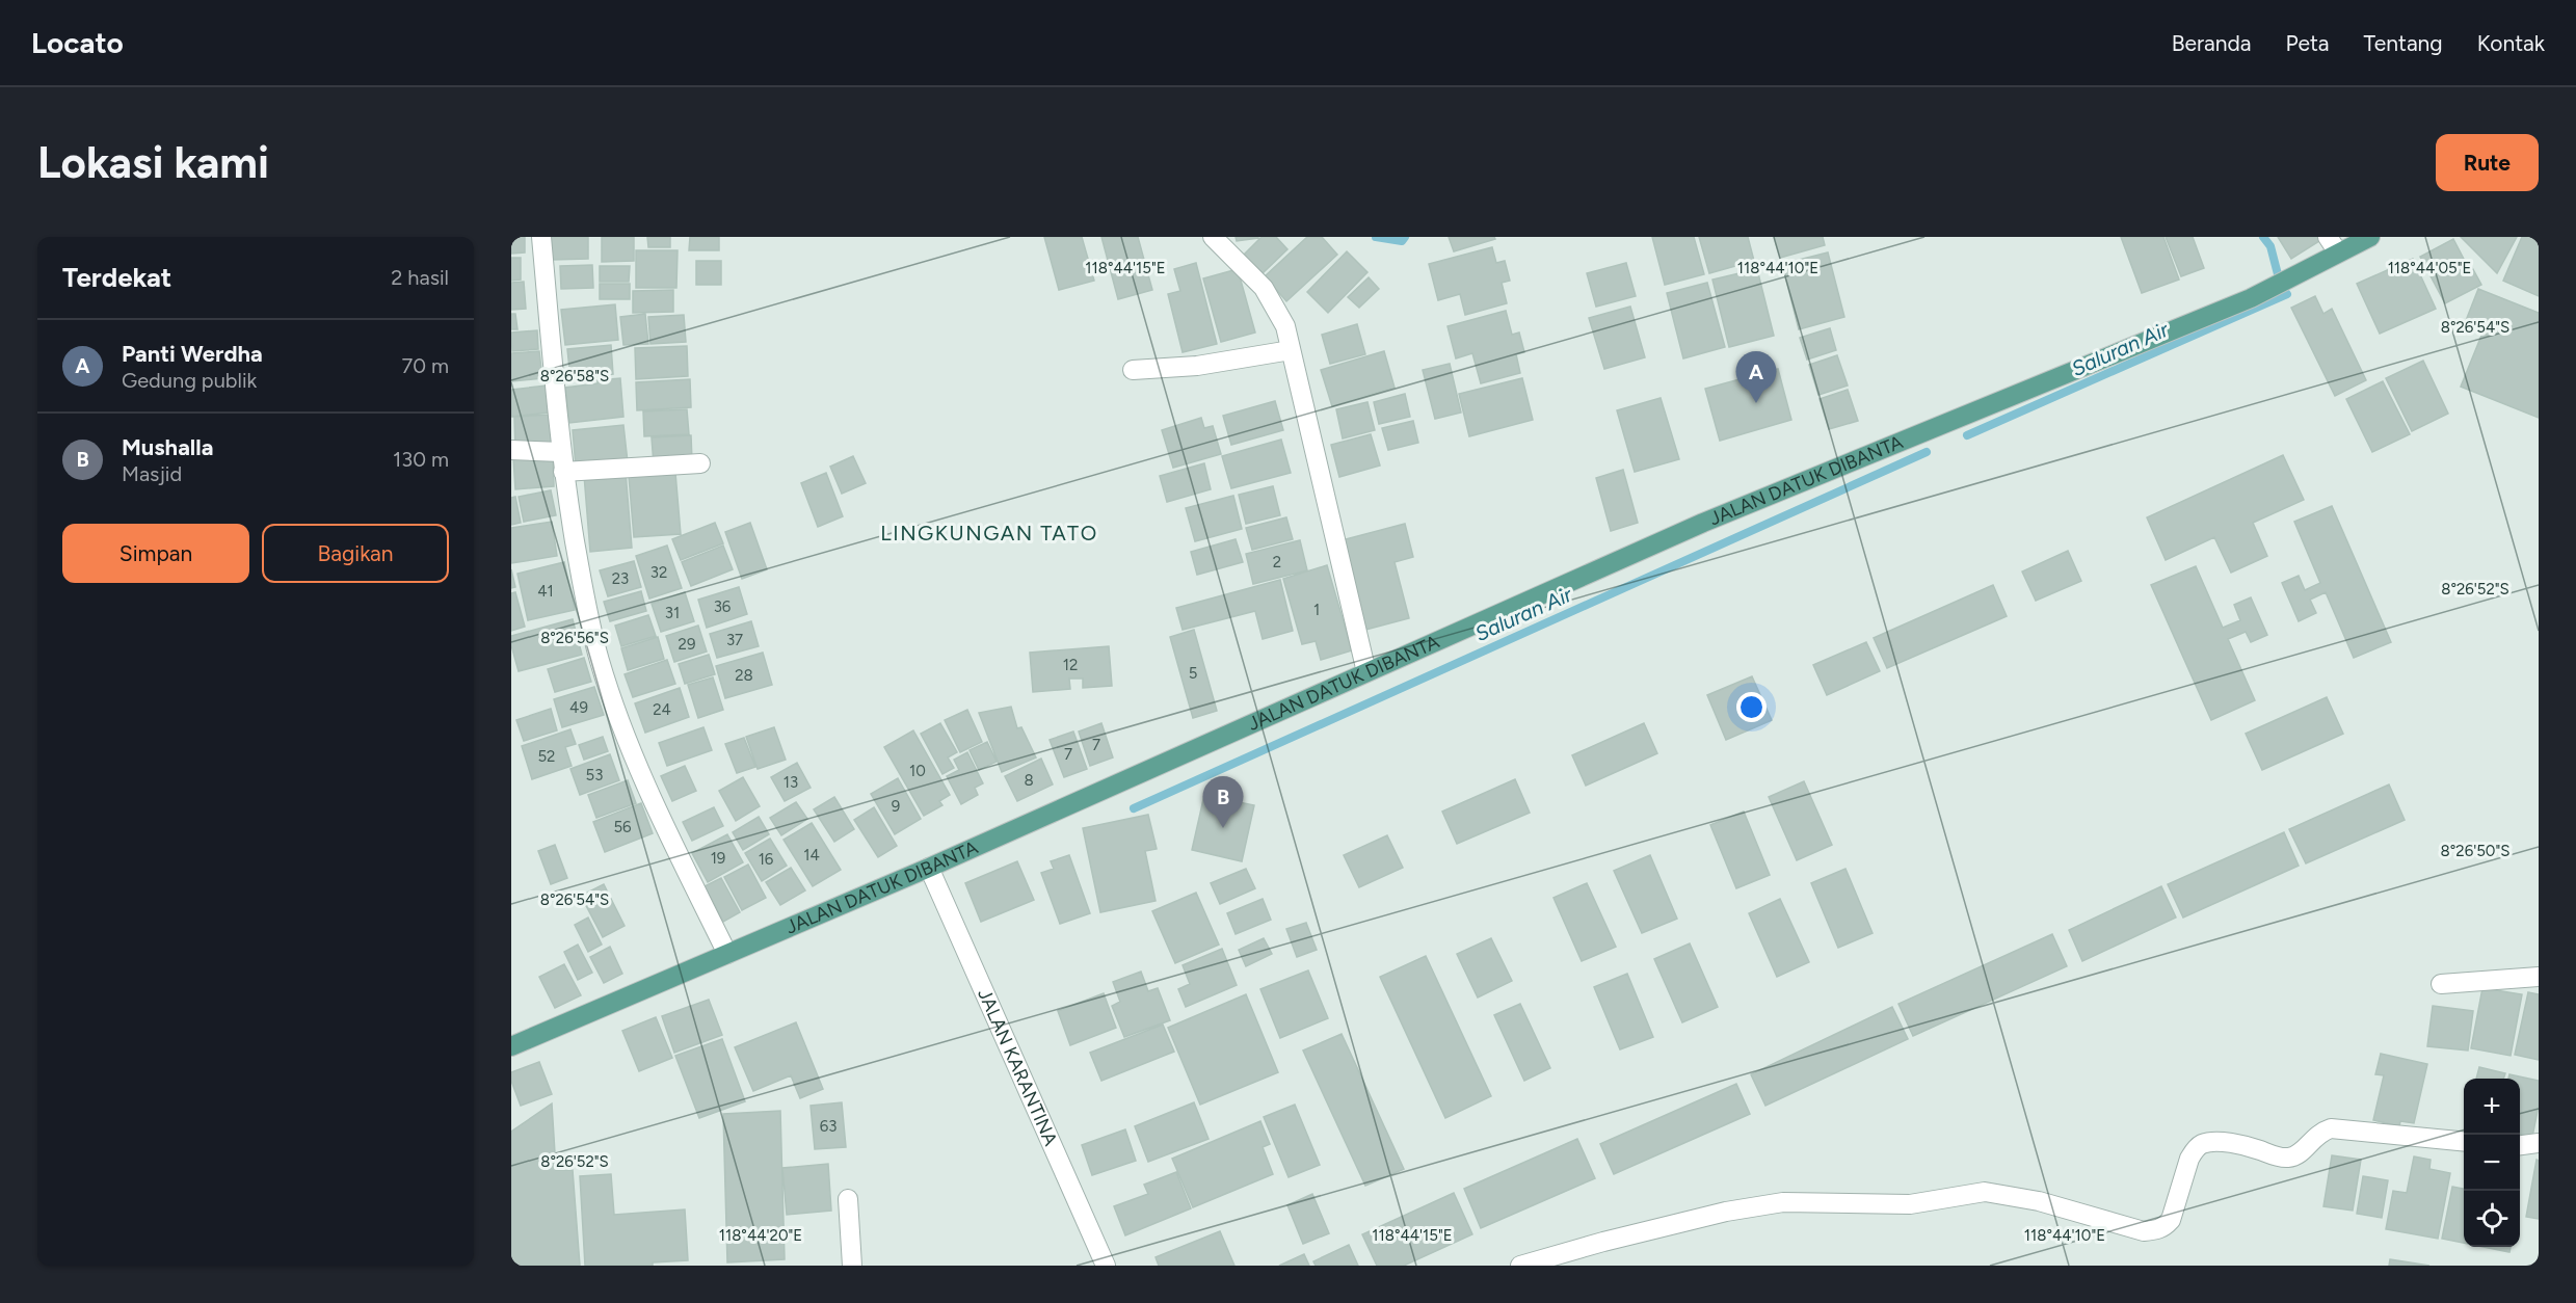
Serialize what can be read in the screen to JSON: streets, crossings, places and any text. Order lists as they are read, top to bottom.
{
  "streets": {
    "main road": ["JALAN DATUK DIBANTA"],
    "street": ["JALAN KARANTINA"]
  },
  "crossings": [
    ["JALAN DATUK DIBANTA", "JALAN KARANTINA"]
  ],
  "districts": ["LINGKUNGAN TATO"],
  "water": ["Saluran Air"],
  "house_numbers": [
    "2",
    "32",
    "23",
    "41",
    "36",
    "1",
    "31",
    "37",
    "29",
    "12",
    "5",
    "28",
    "49",
    "24",
    "7",
    "7",
    "52",
    "10",
    "53",
    "8",
    "13",
    "9",
    "56",
    "14",
    "19",
    "16",
    "63"
  ],
  "page": {
    "header": "Locato",
    "nav": [
      "Beranda",
      "Peta",
      "Tentang",
      "Kontak"
    ],
    "buttons": [
      "Rute",
      ["Simpan", "Bagikan"]
    ],
    "title": "Lokasi kami",
    "heading": ["Terdekat", "2 hasil"],
    "list": [
      {
        "mark": "A",
        "name": "Panti Werdha",
        "note": "Gedung publik",
        "value": "70 m"
      },
      {
        "mark": "B",
        "name": "Mushalla",
        "note": "Masjid",
        "value": "130 m"
      }
    ],
    "pins": ["A", "B"],
    "map_buttons": ["+", "−"]
  },
  "coordinates": [
    "118°44'15\"E",
    "118°44'10\"E",
    "118°44'05\"E",
    "8°26'54\"S",
    "8°26'58\"S",
    "8°26'52\"S",
    "8°26'56\"S",
    "8°26'50\"S",
    "118°44'20\"E"
  ]
}
